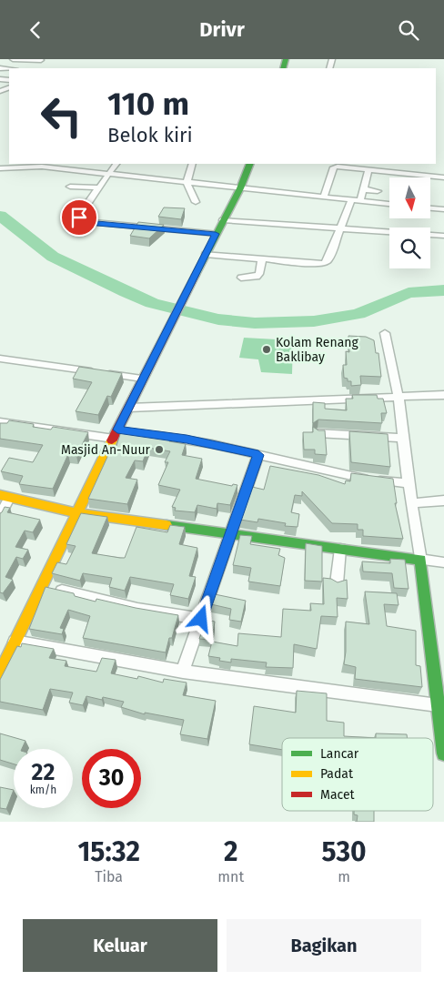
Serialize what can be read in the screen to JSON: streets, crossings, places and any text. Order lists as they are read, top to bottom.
{
  "places": ["Kolam Renang Baklibay", "Masjid An-Nuur"],
  "legend": ["Lancar", "Padat", "Macet"],
  "north": "bottom",
  "page": {
    "header": "Drivr",
    "turn": ["110 m", "Belok kiri"],
    "speed": "22 km/h",
    "limit": "30",
    "eta": [
      "15:32",
      "Tiba",
      "2",
      "mnt",
      "530",
      "m"
    ],
    "buttons": ["Keluar", "Bagikan"]
  }
}
